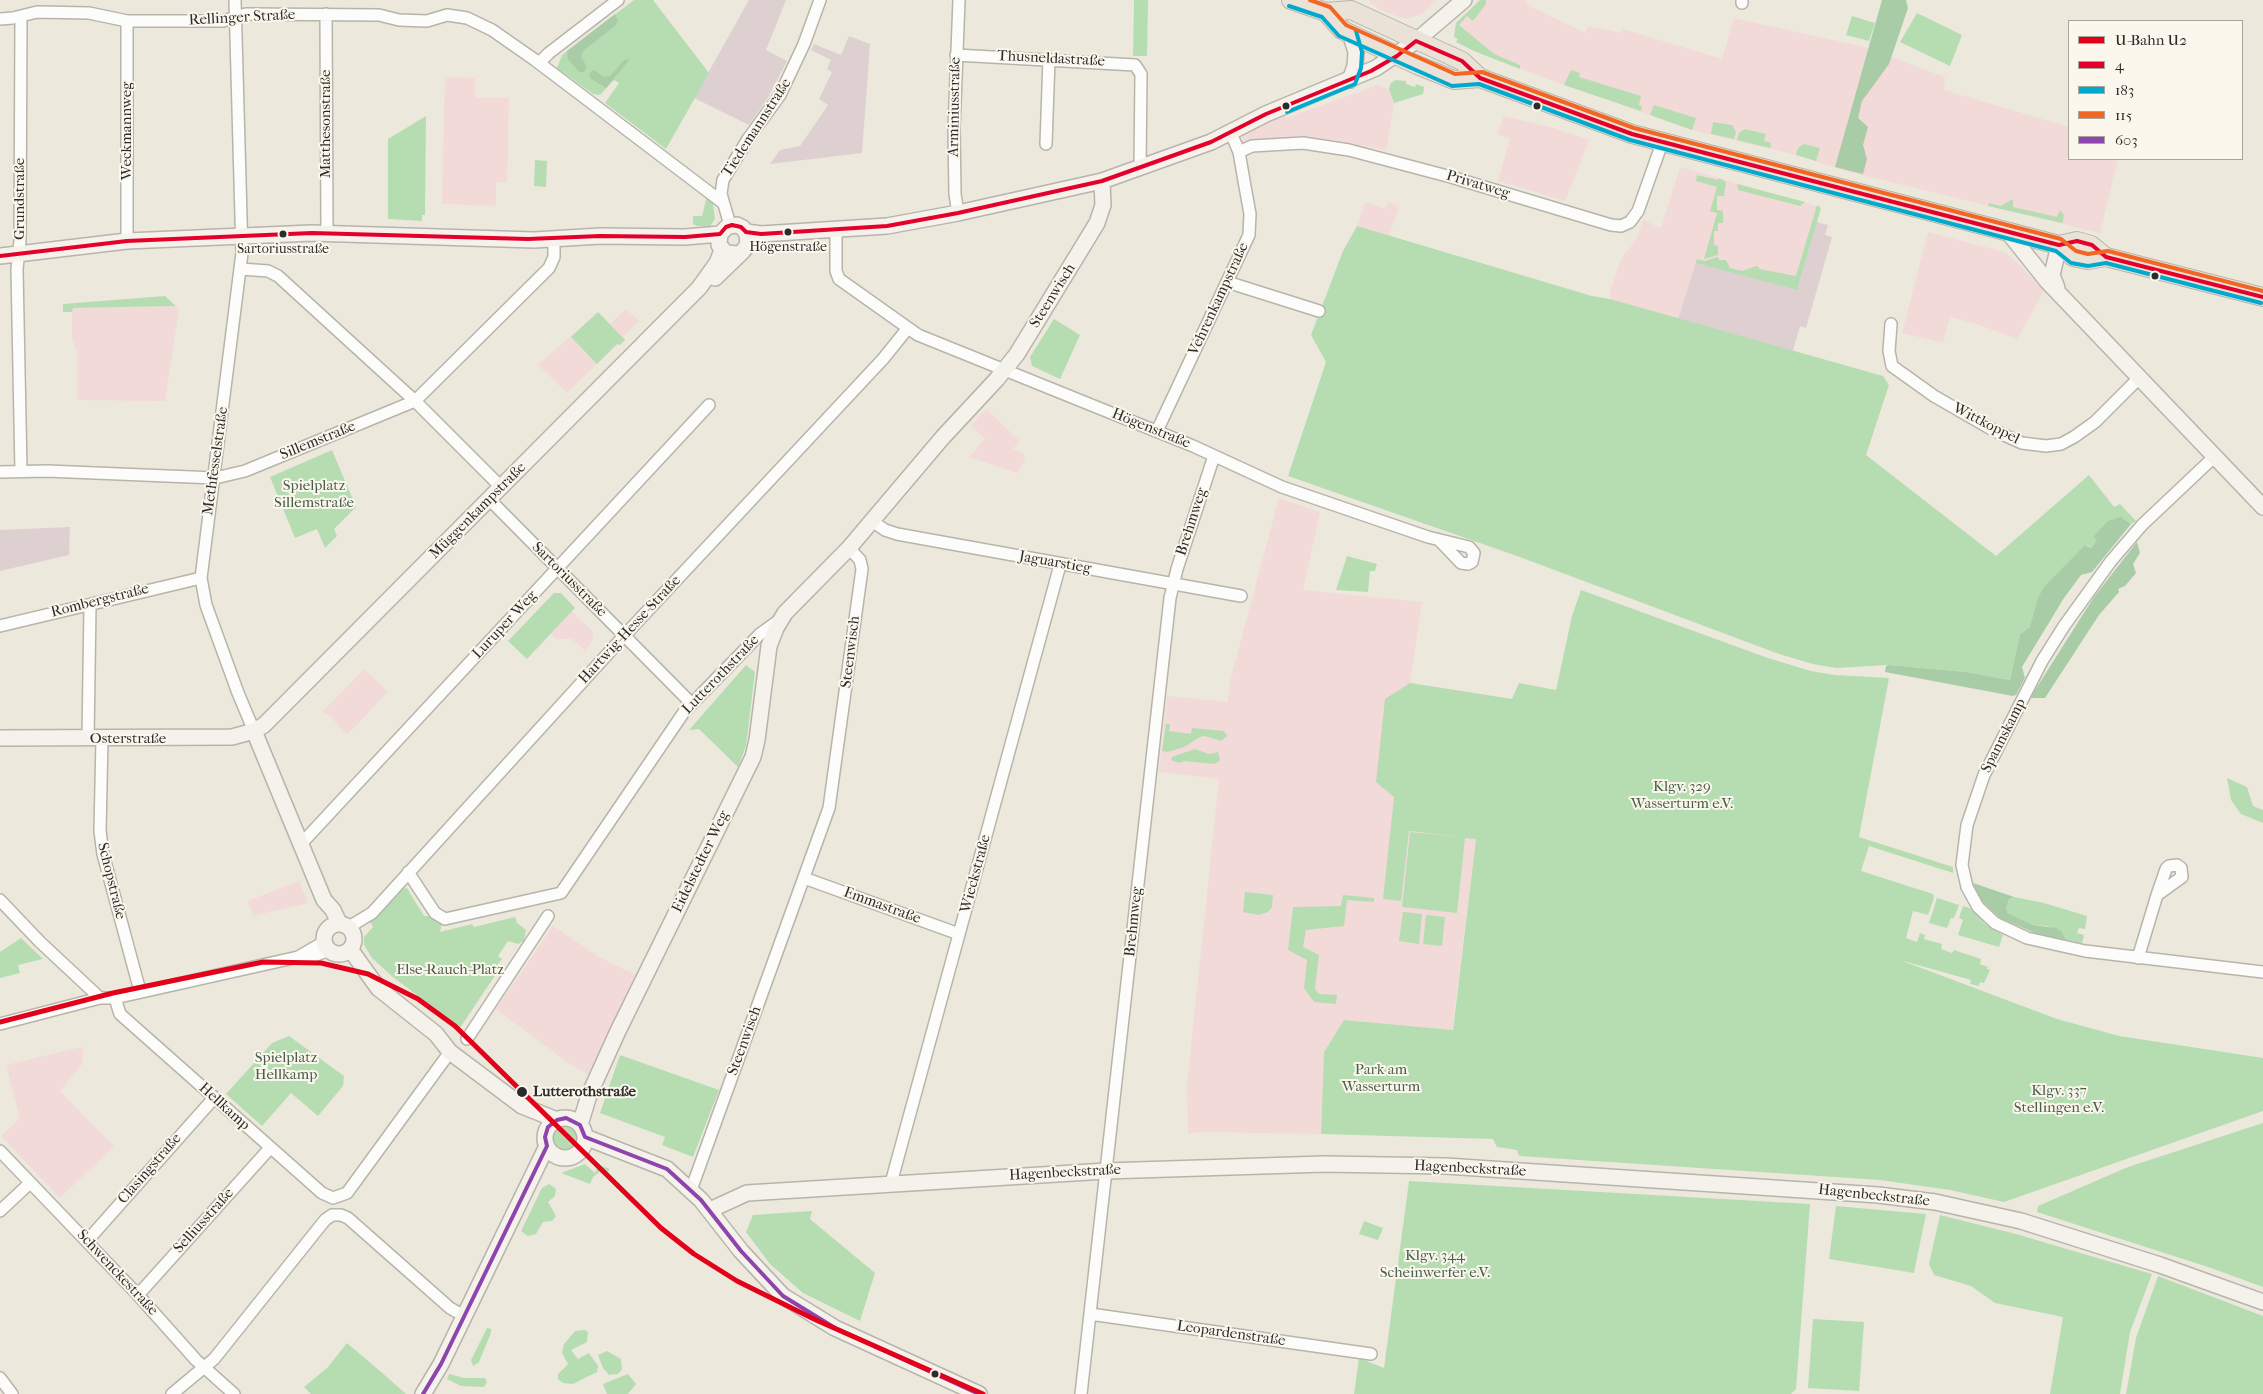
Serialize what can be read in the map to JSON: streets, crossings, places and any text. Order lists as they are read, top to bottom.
{
  "streets": {
    "street": [
      "Rellinger Straße",
      "Thusneldastraße",
      "Arminiusstraße",
      "Matthesonstraße",
      "Tiedemannstraße",
      "Weckmannweg",
      "Privatweg",
      "Grundstraße",
      "Steenwisch",
      "Vehrenkampstraße",
      "Wittkoppel",
      "Högenstraße",
      "Sillemstraße",
      "Methfesselstraße",
      "Müggenkampstraße",
      "Brehmweg",
      "Jaguarstieg",
      "Sartoriusstraße",
      "Rombergstraße",
      "Luruper Weg",
      "Hartwig-Hesse-Straße",
      "Lutterothstraße",
      "Spannskamp",
      "Osterstraße",
      "Eidelstedter Weg",
      "Wieckstraße",
      "Schopstraße",
      "Emmastraße",
      "Hellkamp",
      "Clasingstraße",
      "Hagenbeckstraße",
      "Selliusstraße",
      "Schwenckestraße",
      "Leopardenstraße"
    ]
  },
  "crossings": [
    ["Rellinger Straße", "Matthesonstraße"],
    ["Rellinger Straße", "Weckmannweg"],
    ["Rellinger Straße", "Grundstraße"],
    ["Rellinger Straße", "Methfesselstraße"],
    ["Thusneldastraße", "Arminiusstraße"],
    ["Privatweg", "Vehrenkampstraße"],
    ["Grundstraße", "Sillemstraße"],
    ["Steenwisch", "Högenstraße"],
    ["Steenwisch", "Jaguarstieg"],
    ["Steenwisch", "Lutterothstraße"],
    ["Steenwisch", "Emmastraße"],
    ["Vehrenkampstraße", "Högenstraße"],
    ["Högenstraße", "Brehmweg"],
    ["Högenstraße", "Hartwig-Hesse-Straße"],
    ["Sillemstraße", "Methfesselstraße"],
    ["Methfesselstraße", "Müggenkampstraße"],
    ["Methfesselstraße", "Rombergstraße"],
    ["Methfesselstraße", "Luruper Weg"],
    ["Methfesselstraße", "Hartwig-Hesse-Straße"],
    ["Methfesselstraße", "Osterstraße"],
    ["Müggenkampstraße", "Sartoriusstraße"],
    ["Müggenkampstraße", "Osterstraße"],
    ["Brehmweg", "Jaguarstieg"],
    ["Brehmweg", "Hagenbeckstraße"],
    ["Brehmweg", "Leopardenstraße"],
    ["Jaguarstieg", "Wieckstraße"],
    ["Sartoriusstraße", "Luruper Weg"],
    ["Sartoriusstraße", "Hartwig-Hesse-Straße"],
    ["Sartoriusstraße", "Lutterothstraße"],
    ["Rombergstraße", "Schopstraße"],
    ["Hartwig-Hesse-Straße", "Lutterothstraße"],
    ["Lutterothstraße", "Eidelstedter Weg"],
    ["Osterstraße", "Schopstraße"],
    ["Wieckstraße", "Emmastraße"],
    ["Wieckstraße", "Hagenbeckstraße"],
    ["Hellkamp", "Clasingstraße"],
    ["Hellkamp", "Selliusstraße"],
    ["Clasingstraße", "Schwenckestraße"],
    ["Selliusstraße", "Schwenckestraße"]
  ],
  "parks": [
    "Spielplatz Sillemstraße",
    "Klgv. 329 Wasserturm e.V.",
    "Else-Rauch-Platz",
    "Spielplatz Hellkamp",
    "Park am Wasserturm",
    "Klgv. 337 Stellingen e.V.",
    "Klgv. 344 Scheinwerfer e.V."
  ],
  "places": ["Högenstraße", "Sartoriusstraße", "Lutterothstraße"],
  "lines": [
    "transit line 115",
    "transit line 183",
    "transit line 4",
    "metro line U2",
    "transit line 603"
  ],
  "legend": [
    "U-Bahn U2",
    "4",
    "183",
    "115",
    "603"
  ]
}
